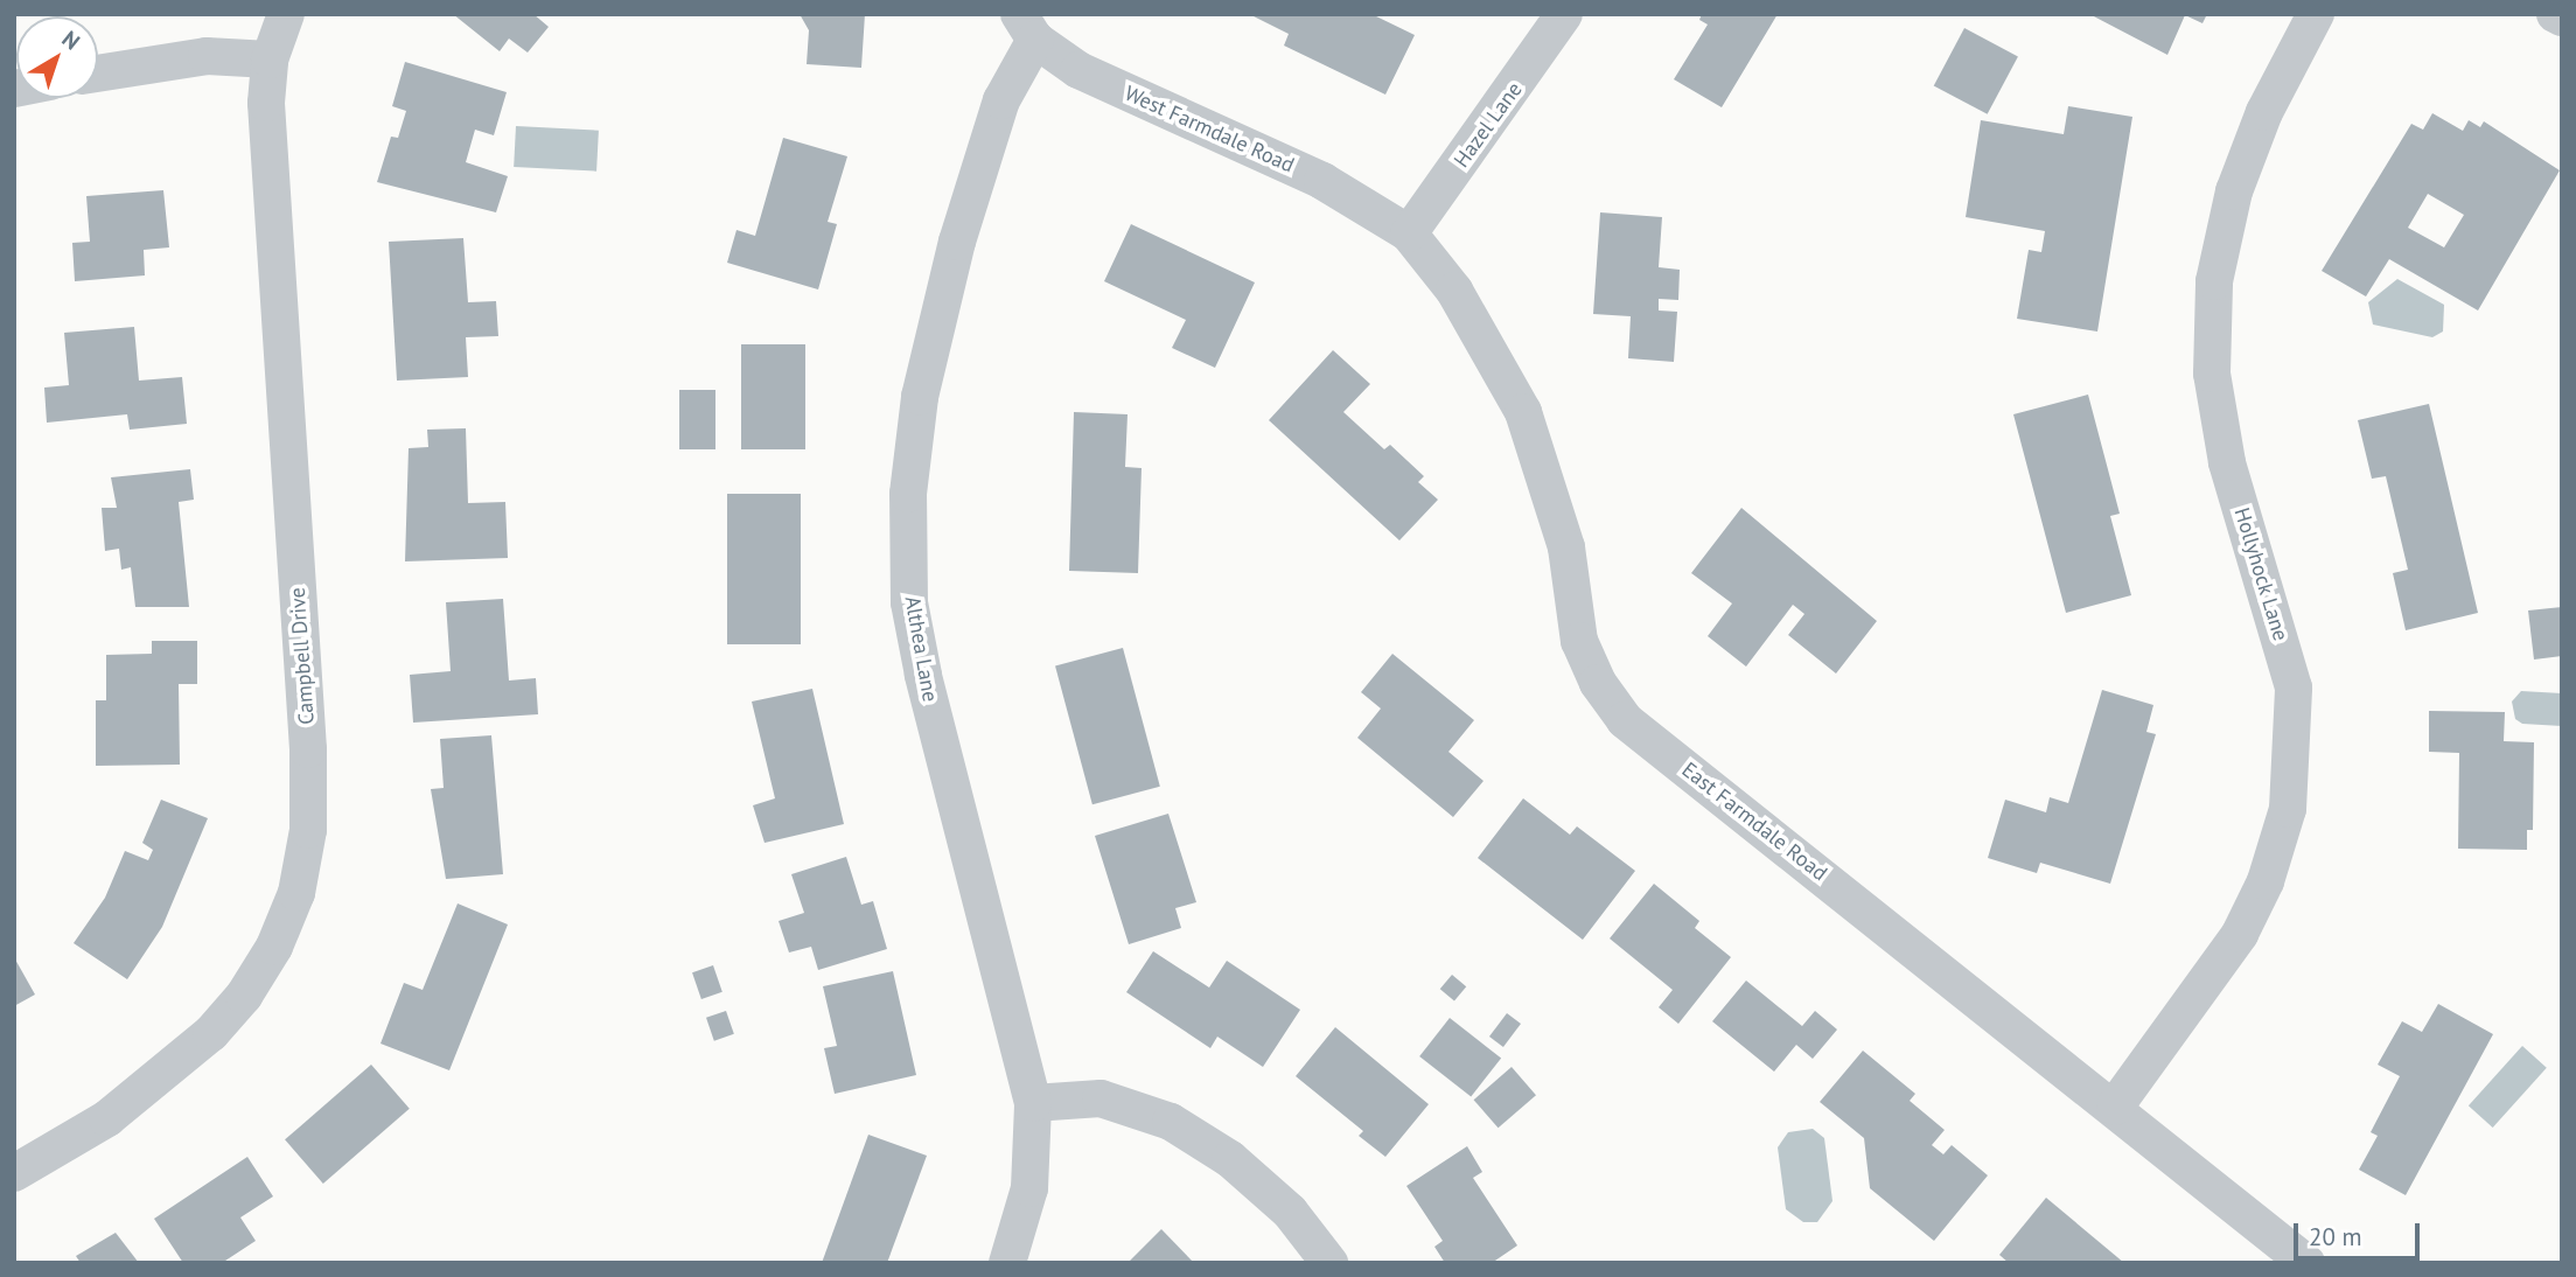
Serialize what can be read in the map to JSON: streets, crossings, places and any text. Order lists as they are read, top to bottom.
{
  "streets": {
    "street": [
      "Hazel Lane",
      "West Farmdale Road",
      "Hollyhock Lane",
      "Althea Lane",
      "Campbell Drive",
      "East Farmdale Road"
    ]
  },
  "crossings": [
    ["Hazel Lane", "West Farmdale Road"],
    ["Hazel Lane", "East Farmdale Road"],
    ["West Farmdale Road", "Althea Lane"],
    ["West Farmdale Road", "East Farmdale Road"],
    ["Hollyhock Lane", "East Farmdale Road"]
  ],
  "scale_bar": "20 m",
  "north": "top right"
}
